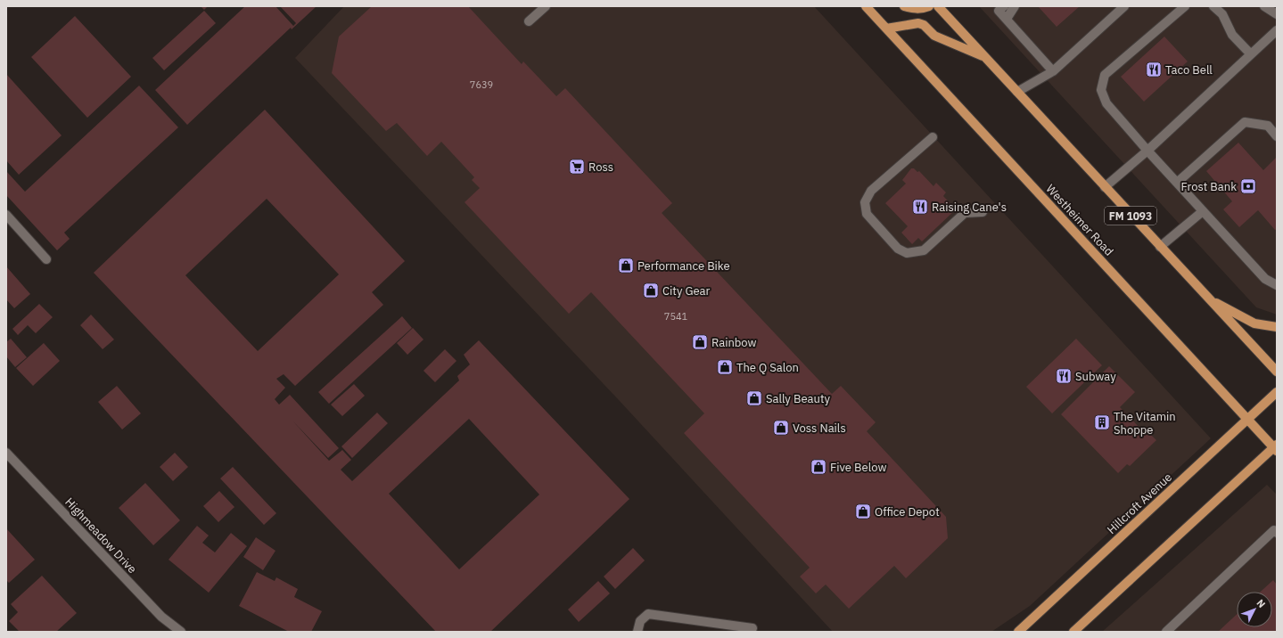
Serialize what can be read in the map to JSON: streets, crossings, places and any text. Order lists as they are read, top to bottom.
{
  "streets": {
    "main road": ["FM 1093", "Westheimer Road", "Hillcroft Avenue"],
    "street": ["Highmeadow Drive"]
  },
  "crossings": [
    ["Westheimer Road", "Hillcroft Avenue"]
  ],
  "places": {
    "restaurant": ["Taco Bell", "Raising Cane's", "Subway"],
    "supermarket": ["Ross"],
    "bank": ["Frost Bank"],
    "shop": [
      "Performance Bike",
      "City Gear",
      "Rainbow",
      "The Q Salon",
      "Sally Beauty",
      "Voss Nails",
      "Five Below",
      "Office Depot"
    ],
    "building": ["The Vitamin Shoppe"]
  },
  "house_numbers": ["7639", "7541"],
  "north": "top right"
}
